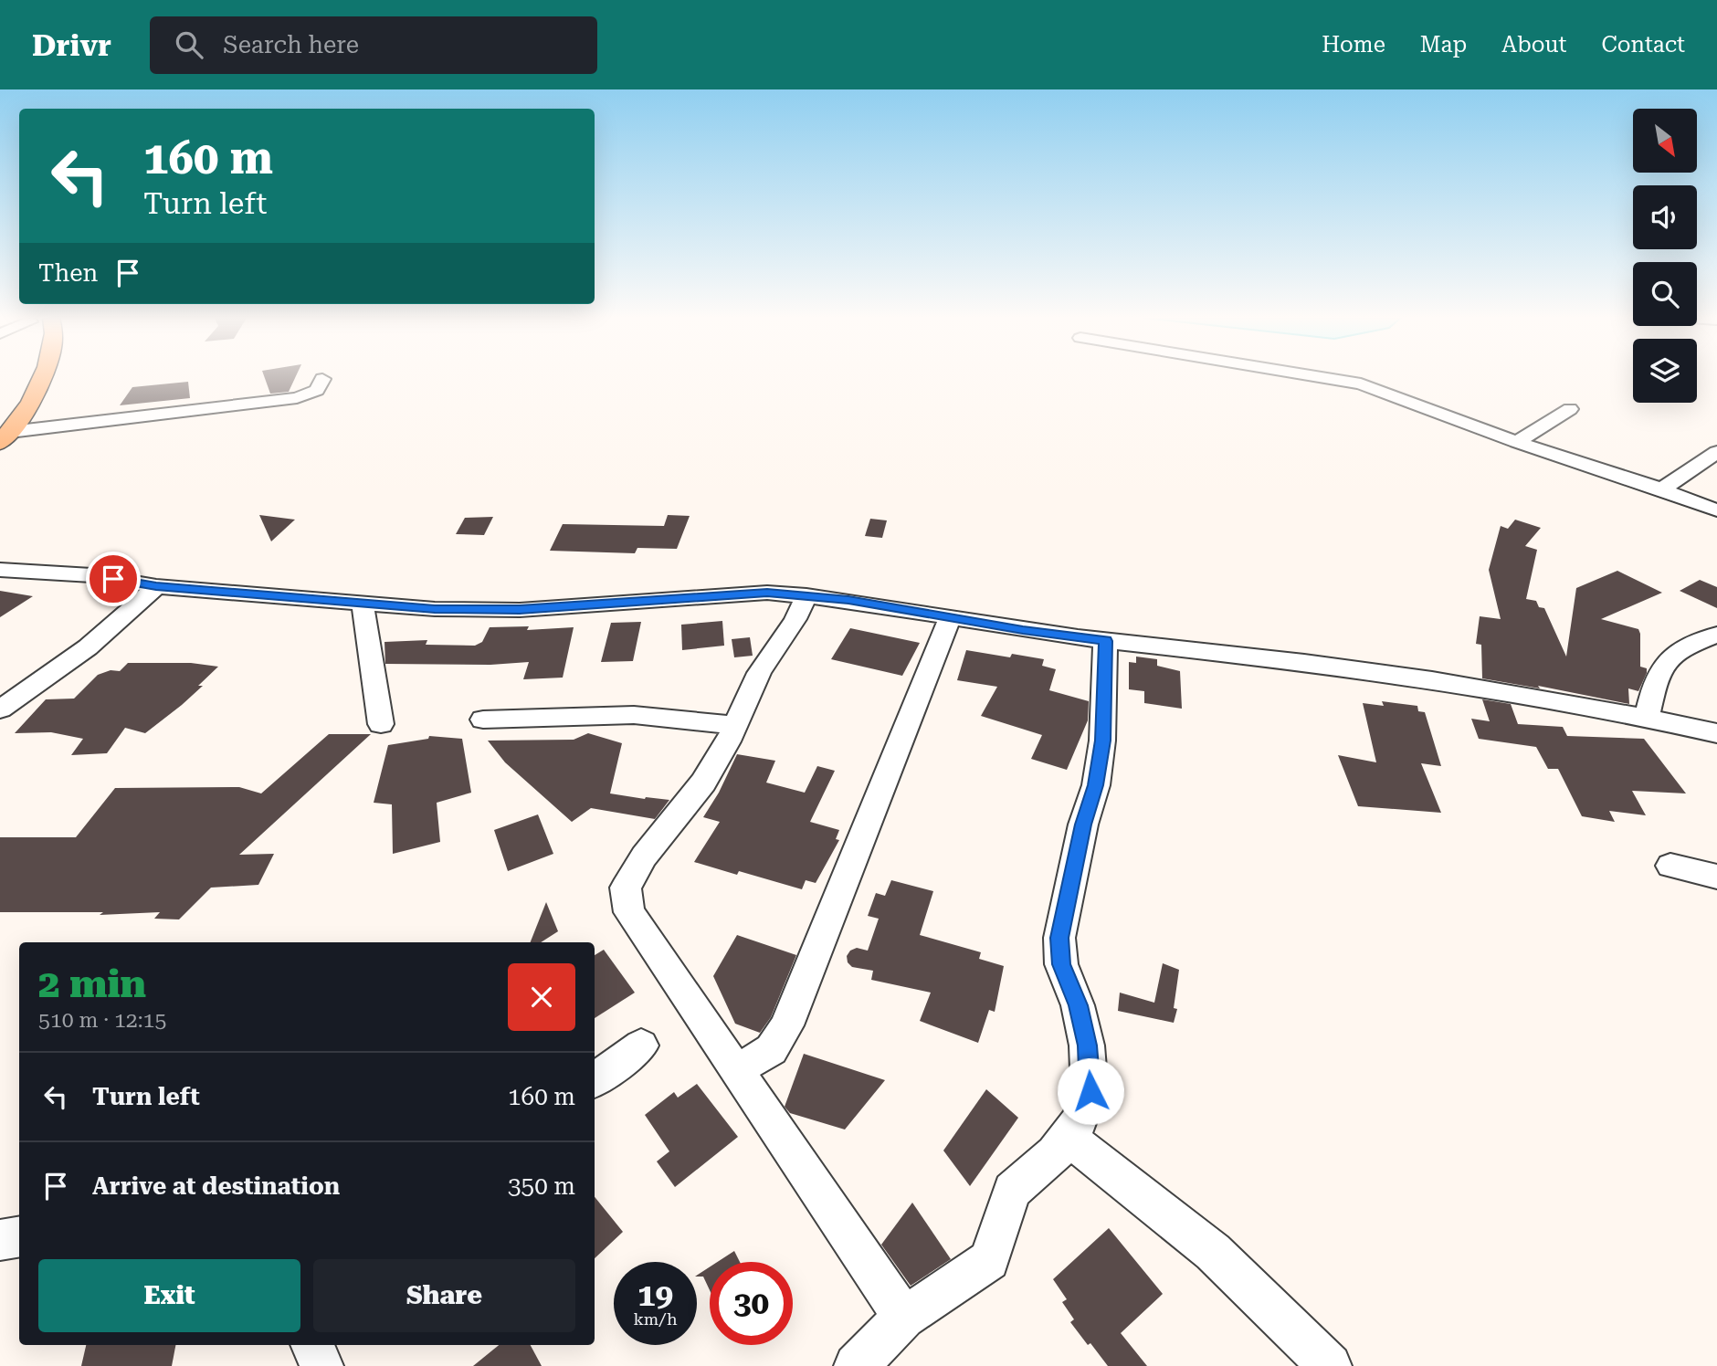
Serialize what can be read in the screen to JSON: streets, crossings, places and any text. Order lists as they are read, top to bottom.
{
  "north": "bottom right",
  "page": {
    "header": "Drivr",
    "search": "Search here",
    "nav": [
      "Home",
      "Map",
      "About",
      "Contact"
    ],
    "turn": ["160 m", "Turn left"],
    "then": "Then",
    "heading": ["2 min", "510 m · 12:15"],
    "list": [
      {
        "name": "Turn left",
        "value": "160 m"
      },
      {
        "name": "Arrive at destination",
        "value": "350 m"
      }
    ],
    "buttons": ["Exit", "Share"],
    "speed": "19 km/h",
    "limit": "30"
  }
}
